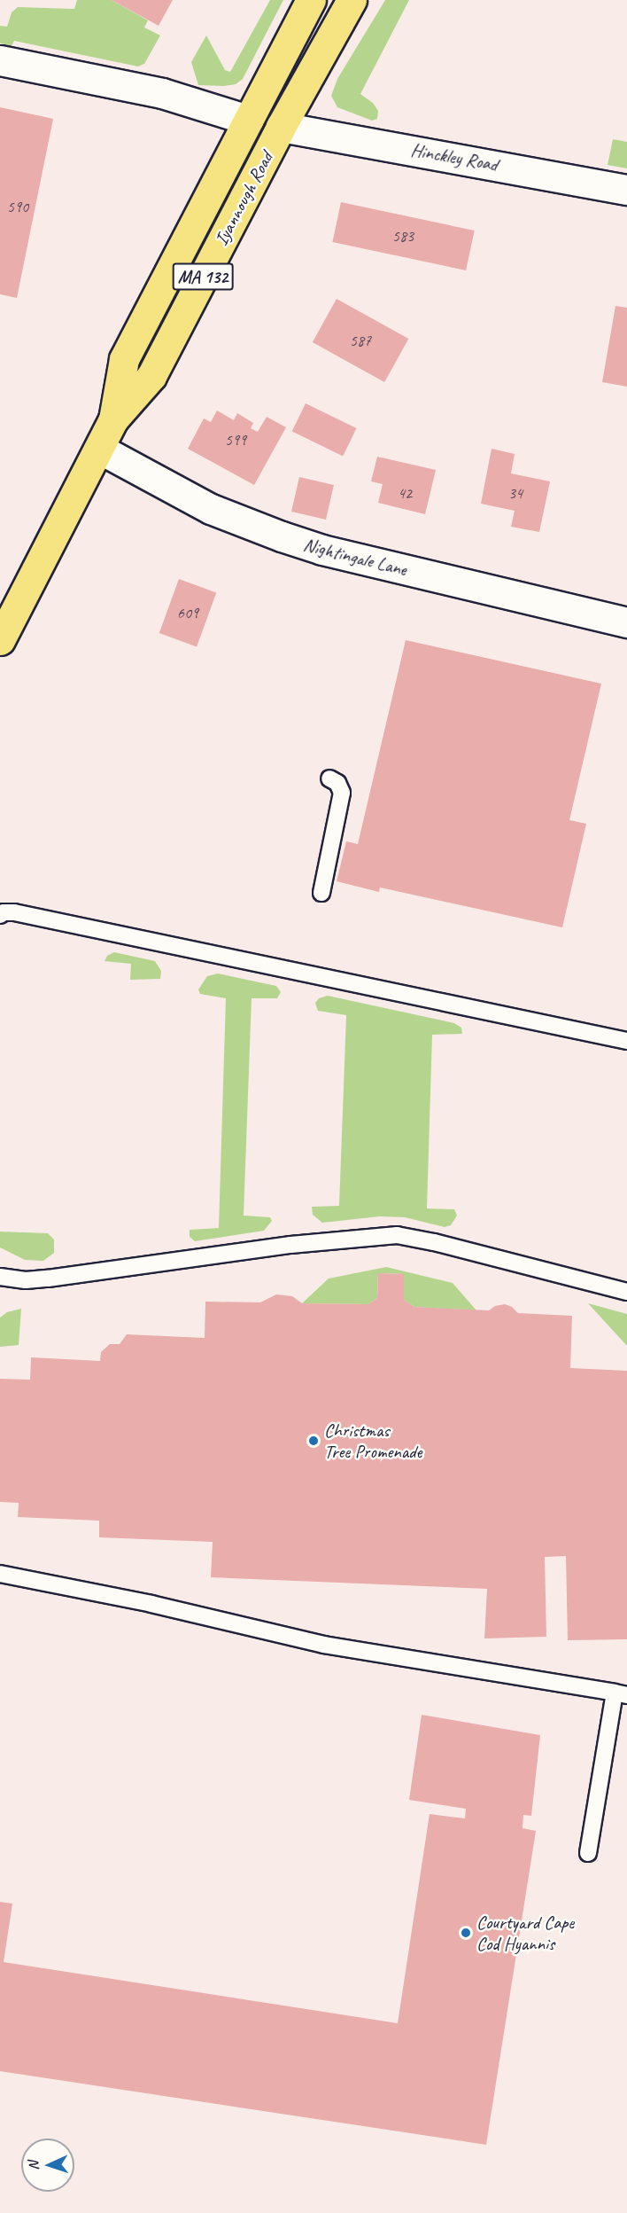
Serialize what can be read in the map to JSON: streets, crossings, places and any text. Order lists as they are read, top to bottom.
{
  "streets": {
    "main road": ["Iyannough Road", "MA 132"],
    "street": ["Hinckley Road", "Nightingale Lane"]
  },
  "crossings": [
    ["Hinckley Road", "Iyannough Road"],
    ["Iyannough Road", "Nightingale Lane"]
  ],
  "places": ["Christmas Tree Promenade", "Courtyard Cape Cod Hyannis"],
  "house_numbers": [
    "590",
    "583",
    "587",
    "599",
    "42",
    "34",
    "609"
  ],
  "north": "left"
}
